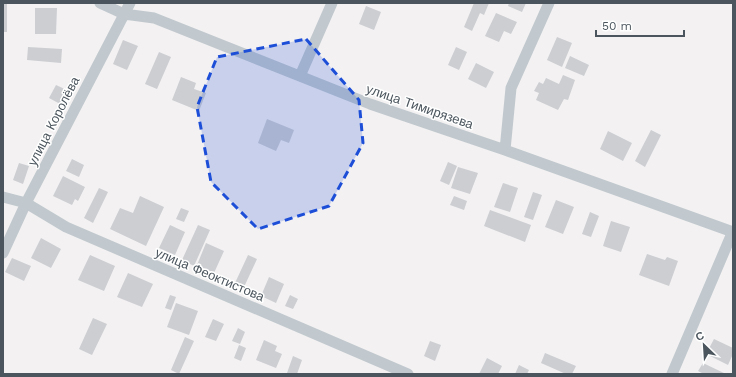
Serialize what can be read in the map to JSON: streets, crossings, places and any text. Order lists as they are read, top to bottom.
{
  "streets": {
    "street": ["улица Тимирязева", "улица Королёва", "улица Феоктистова"]
  },
  "crossings": [
    ["улица Тимирязева", "улица Королёва"],
    ["улица Королёва", "улица Феоктистова"]
  ],
  "scale_bar": "50 m",
  "north": "top left"
}
